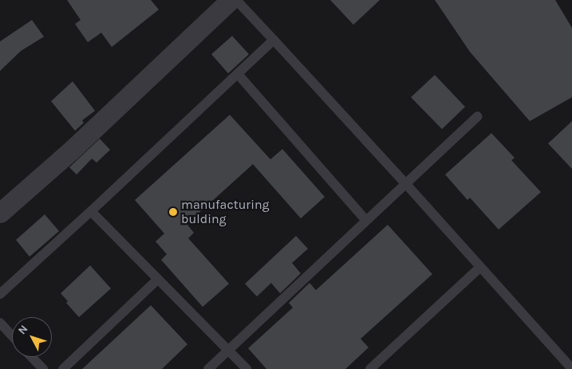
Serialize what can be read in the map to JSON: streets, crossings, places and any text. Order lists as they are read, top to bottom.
{
  "places": ["manufacturing bulding"],
  "north": "top left"
}
